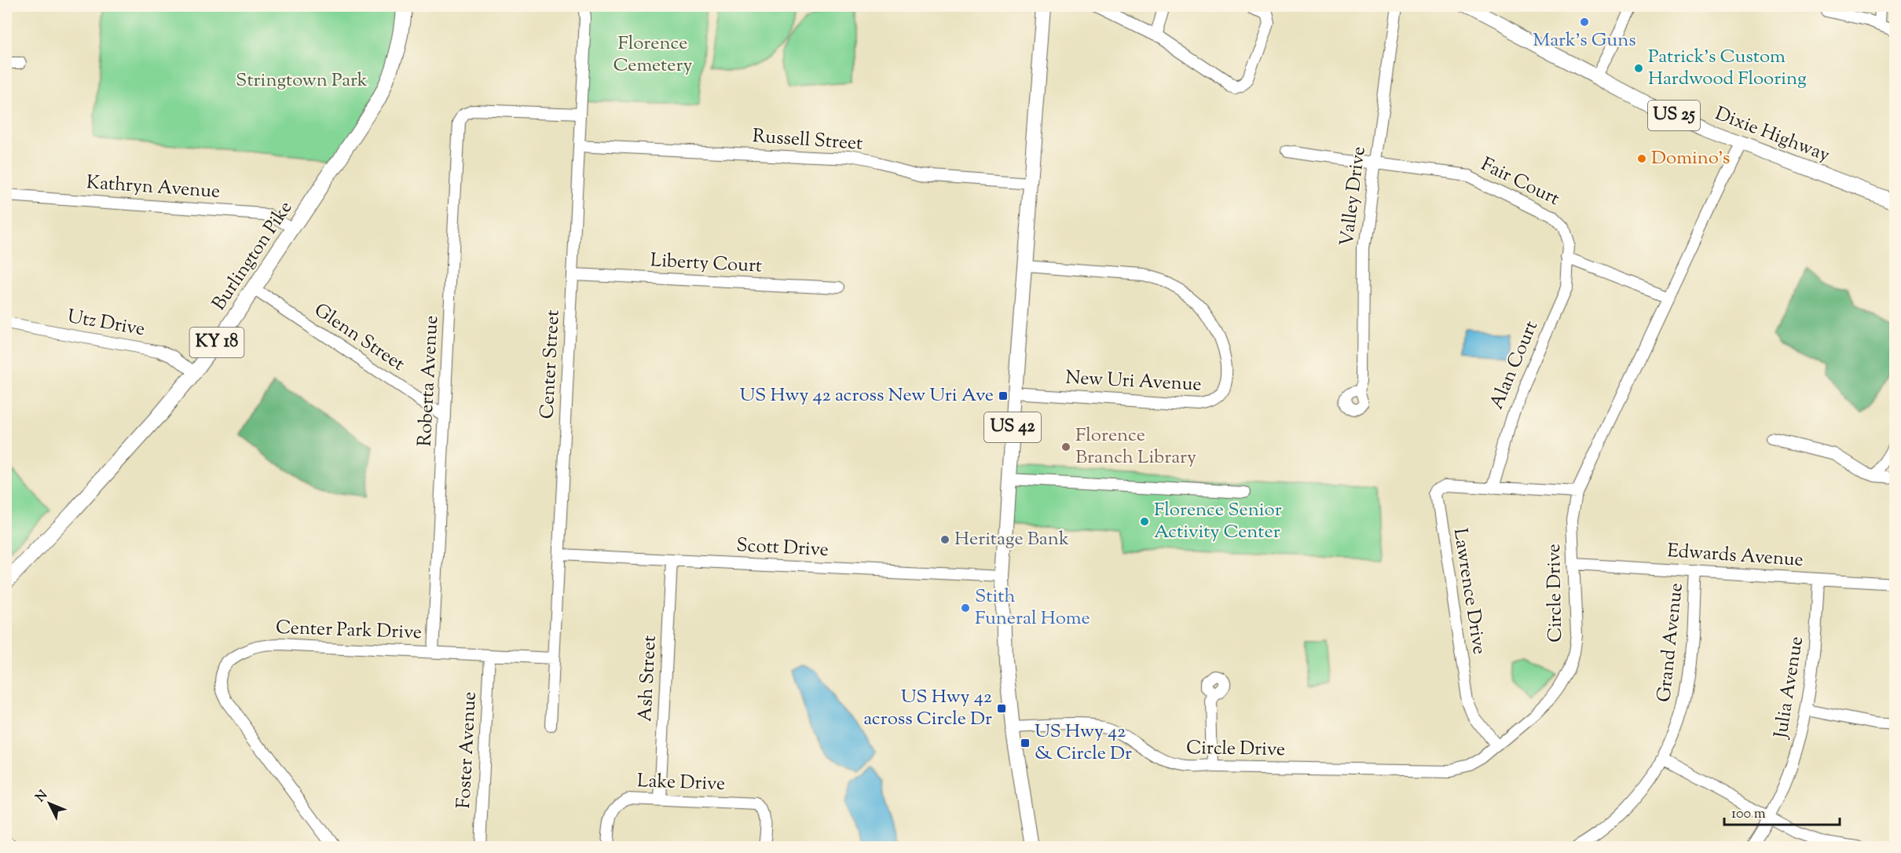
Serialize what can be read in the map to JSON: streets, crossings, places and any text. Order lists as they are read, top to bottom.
{
  "streets": {
    "main road": [
      "US 25",
      "Dixie Highway",
      "Burlington Pike",
      "KY 18",
      "US 42"
    ],
    "street": [
      "Russell Street",
      "Fair Court",
      "Kathryn Avenue",
      "Valley Drive",
      "Liberty Court",
      "Utz Drive",
      "Glenn Street",
      "Center Street",
      "Alan Court",
      "Roberta Avenue",
      "New Uri Avenue",
      "Scott Drive",
      "Edwards Avenue",
      "Lawrence Drive",
      "Circle Drive",
      "Center Park Drive",
      "Grand Avenue",
      "Ash Street",
      "Julia Avenue",
      "Foster Avenue",
      "Lake Drive"
    ]
  },
  "crossings": [
    ["Dixie Highway", "Circle Drive"],
    ["Russell Street", "Center Street"],
    ["Russell Street", "US 42"],
    ["Fair Court", "Valley Drive"],
    ["Fair Court", "Alan Court"],
    ["Kathryn Avenue", "Burlington Pike"],
    ["Burlington Pike", "Utz Drive"],
    ["Burlington Pike", "Glenn Street"],
    ["Liberty Court", "Center Street"],
    ["Glenn Street", "Roberta Avenue"],
    ["Center Street", "Roberta Avenue"],
    ["Center Street", "Scott Drive"],
    ["Center Street", "Center Park Drive"],
    ["Alan Court", "Lawrence Drive"],
    ["Roberta Avenue", "Center Park Drive"],
    ["New Uri Avenue", "US 42"],
    ["US 42", "Scott Drive"],
    ["US 42", "Circle Drive"],
    ["Scott Drive", "Ash Street"],
    ["Edwards Avenue", "Circle Drive"],
    ["Edwards Avenue", "Grand Avenue"],
    ["Edwards Avenue", "Julia Avenue"],
    ["Lawrence Drive", "Circle Drive"],
    ["Center Park Drive", "Foster Avenue"],
    ["Ash Street", "Lake Drive"]
  ],
  "parks": ["Florence Cemetery", "Stringtown Park"],
  "places": {
    "other": [
      "Mark’s Guns",
      "Patrick’s Custom Hardwood Flooring",
      "Domino's",
      "Florence Branch Library",
      "Florence Senior Activity Center",
      "Heritage Bank",
      "Stith Funeral Home"
    ],
    "transit": ["US Hwy 42 across New Uri Ave", "US Hwy 42 across Circle Dr", "US Hwy 42 & Circle Dr"]
  },
  "scale_bar": "100 m",
  "north": "top left"
}
